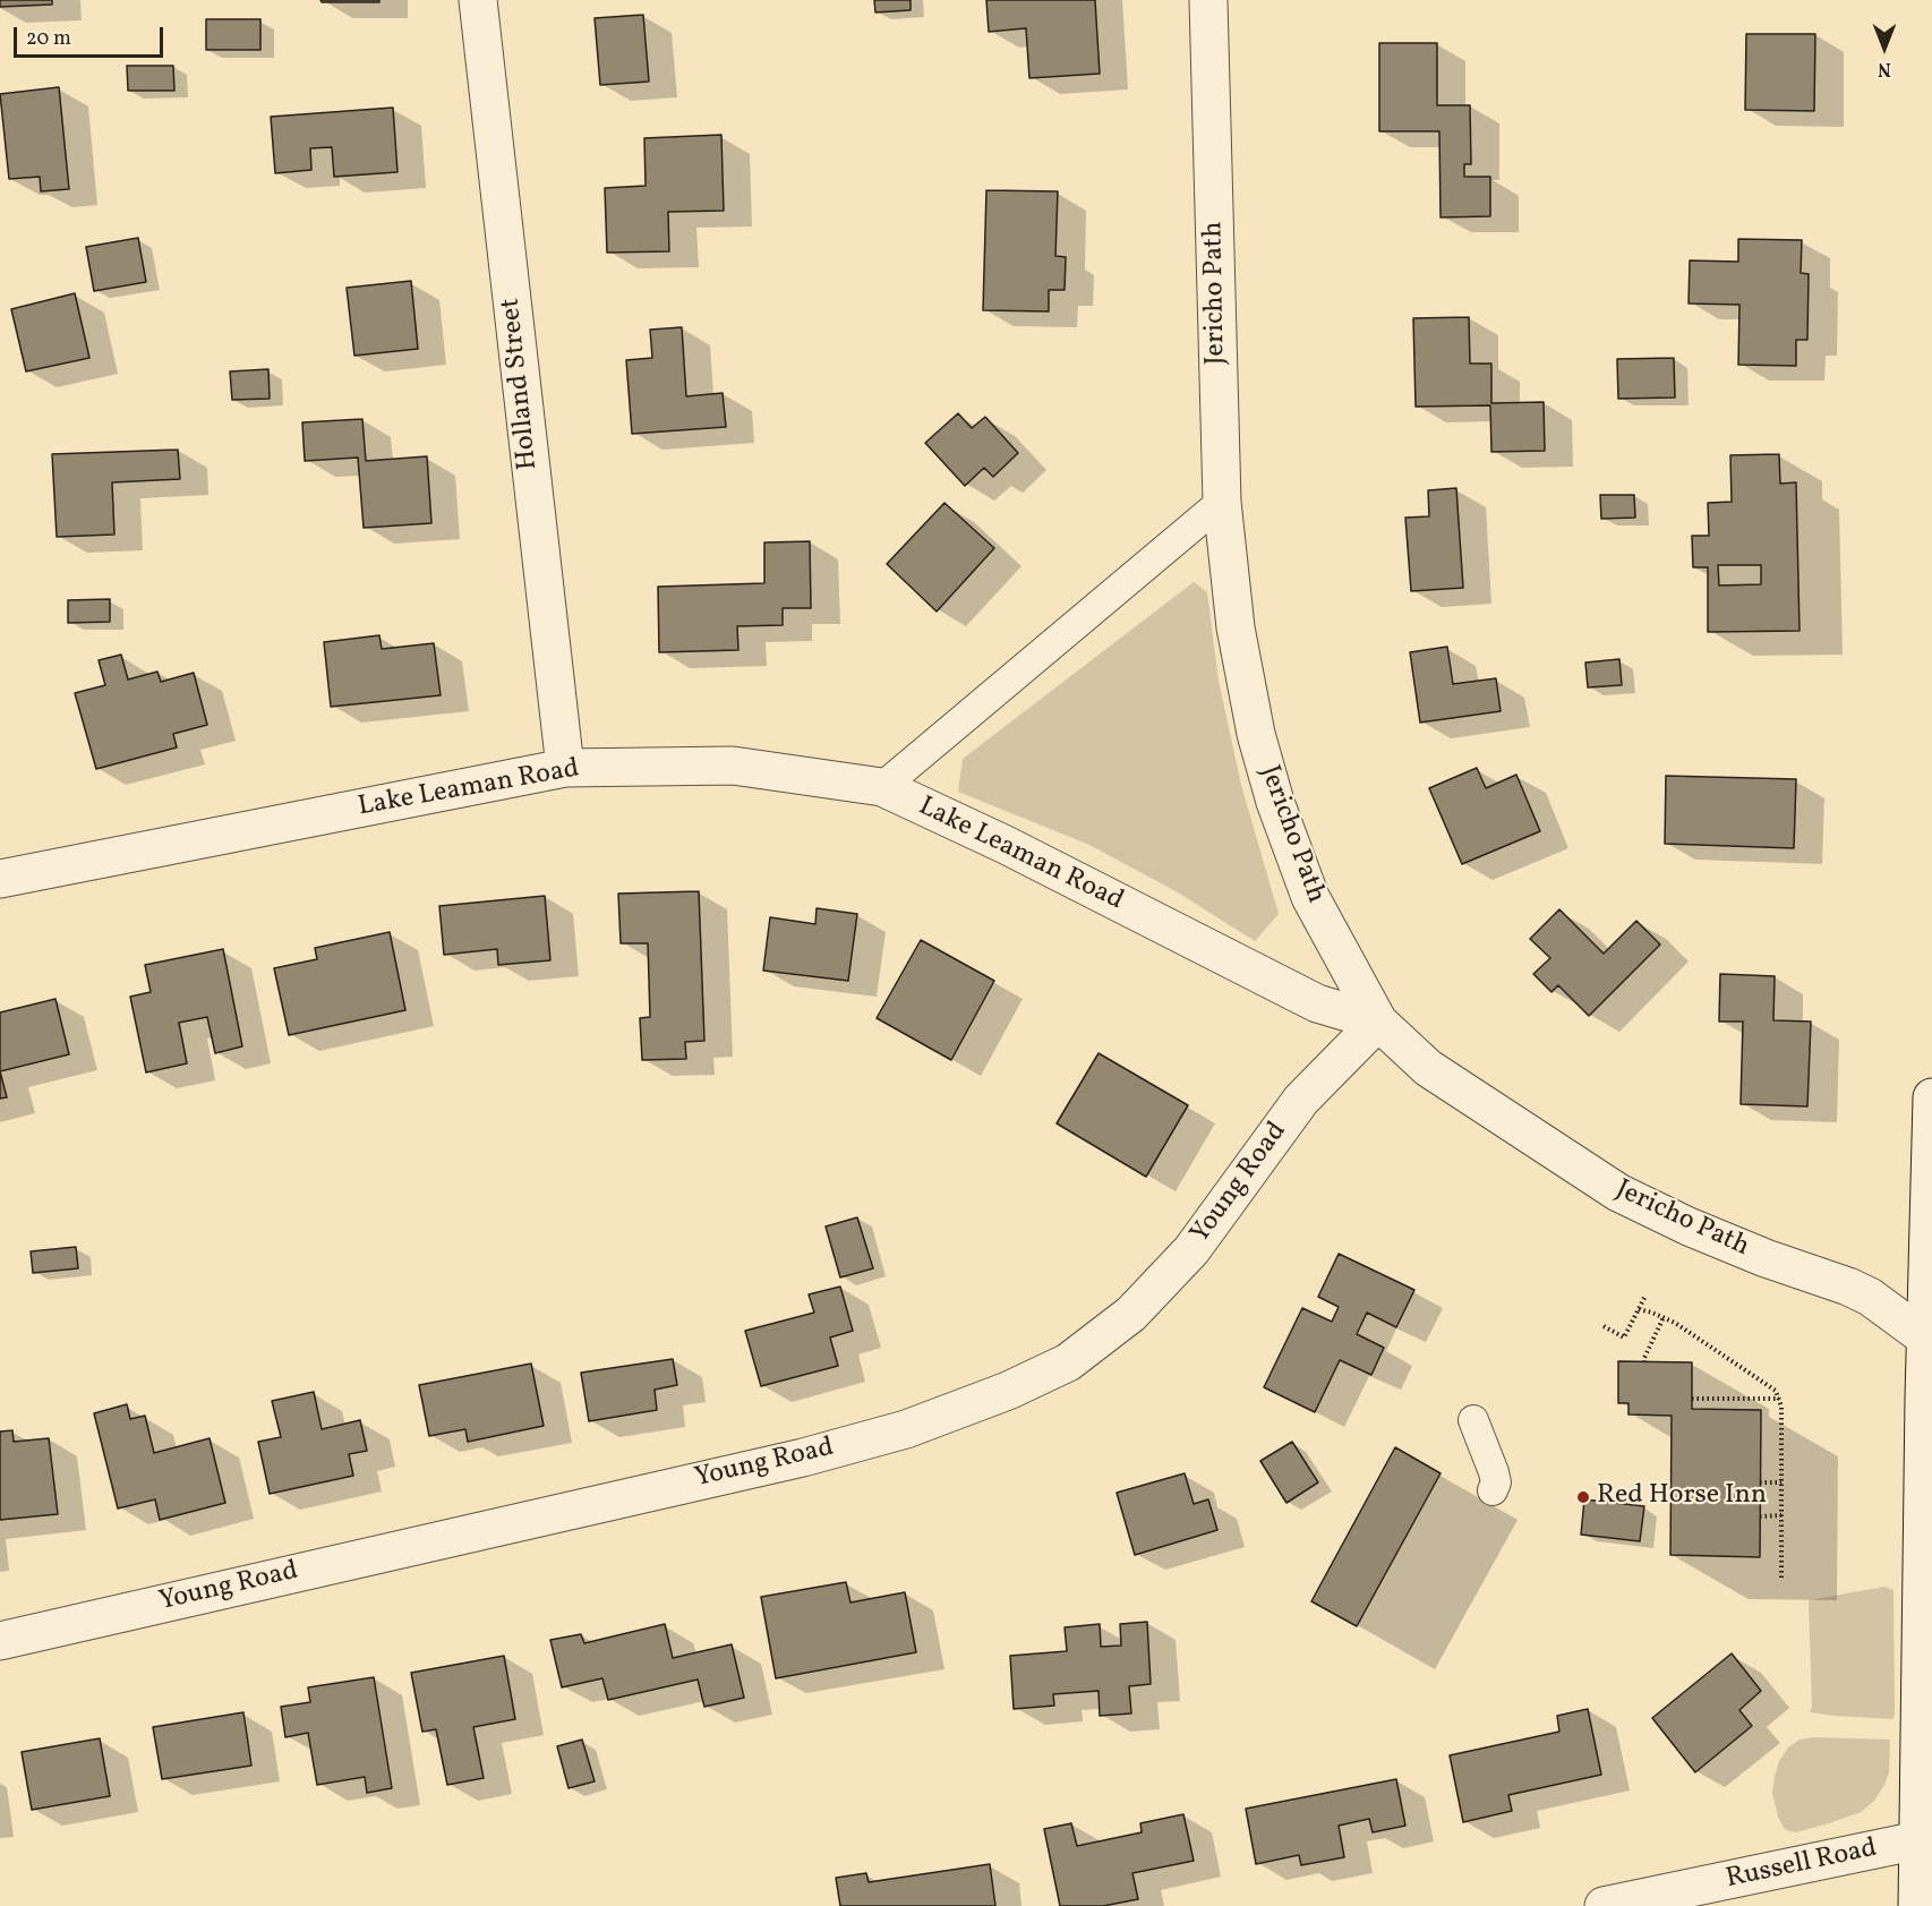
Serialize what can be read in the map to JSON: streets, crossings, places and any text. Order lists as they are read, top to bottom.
{
  "streets": {
    "street": [
      "Jericho Path",
      "Holland Street",
      "Lake Leaman Road",
      "Young Road",
      "Russell Road"
    ]
  },
  "crossings": [
    ["Jericho Path", "Lake Leaman Road"],
    ["Jericho Path", "Young Road"],
    ["Holland Street", "Lake Leaman Road"],
    ["Lake Leaman Road", "Young Road"]
  ],
  "places": ["Red Horse Inn"],
  "scale_bar": "20 m",
  "north": "bottom"
}
